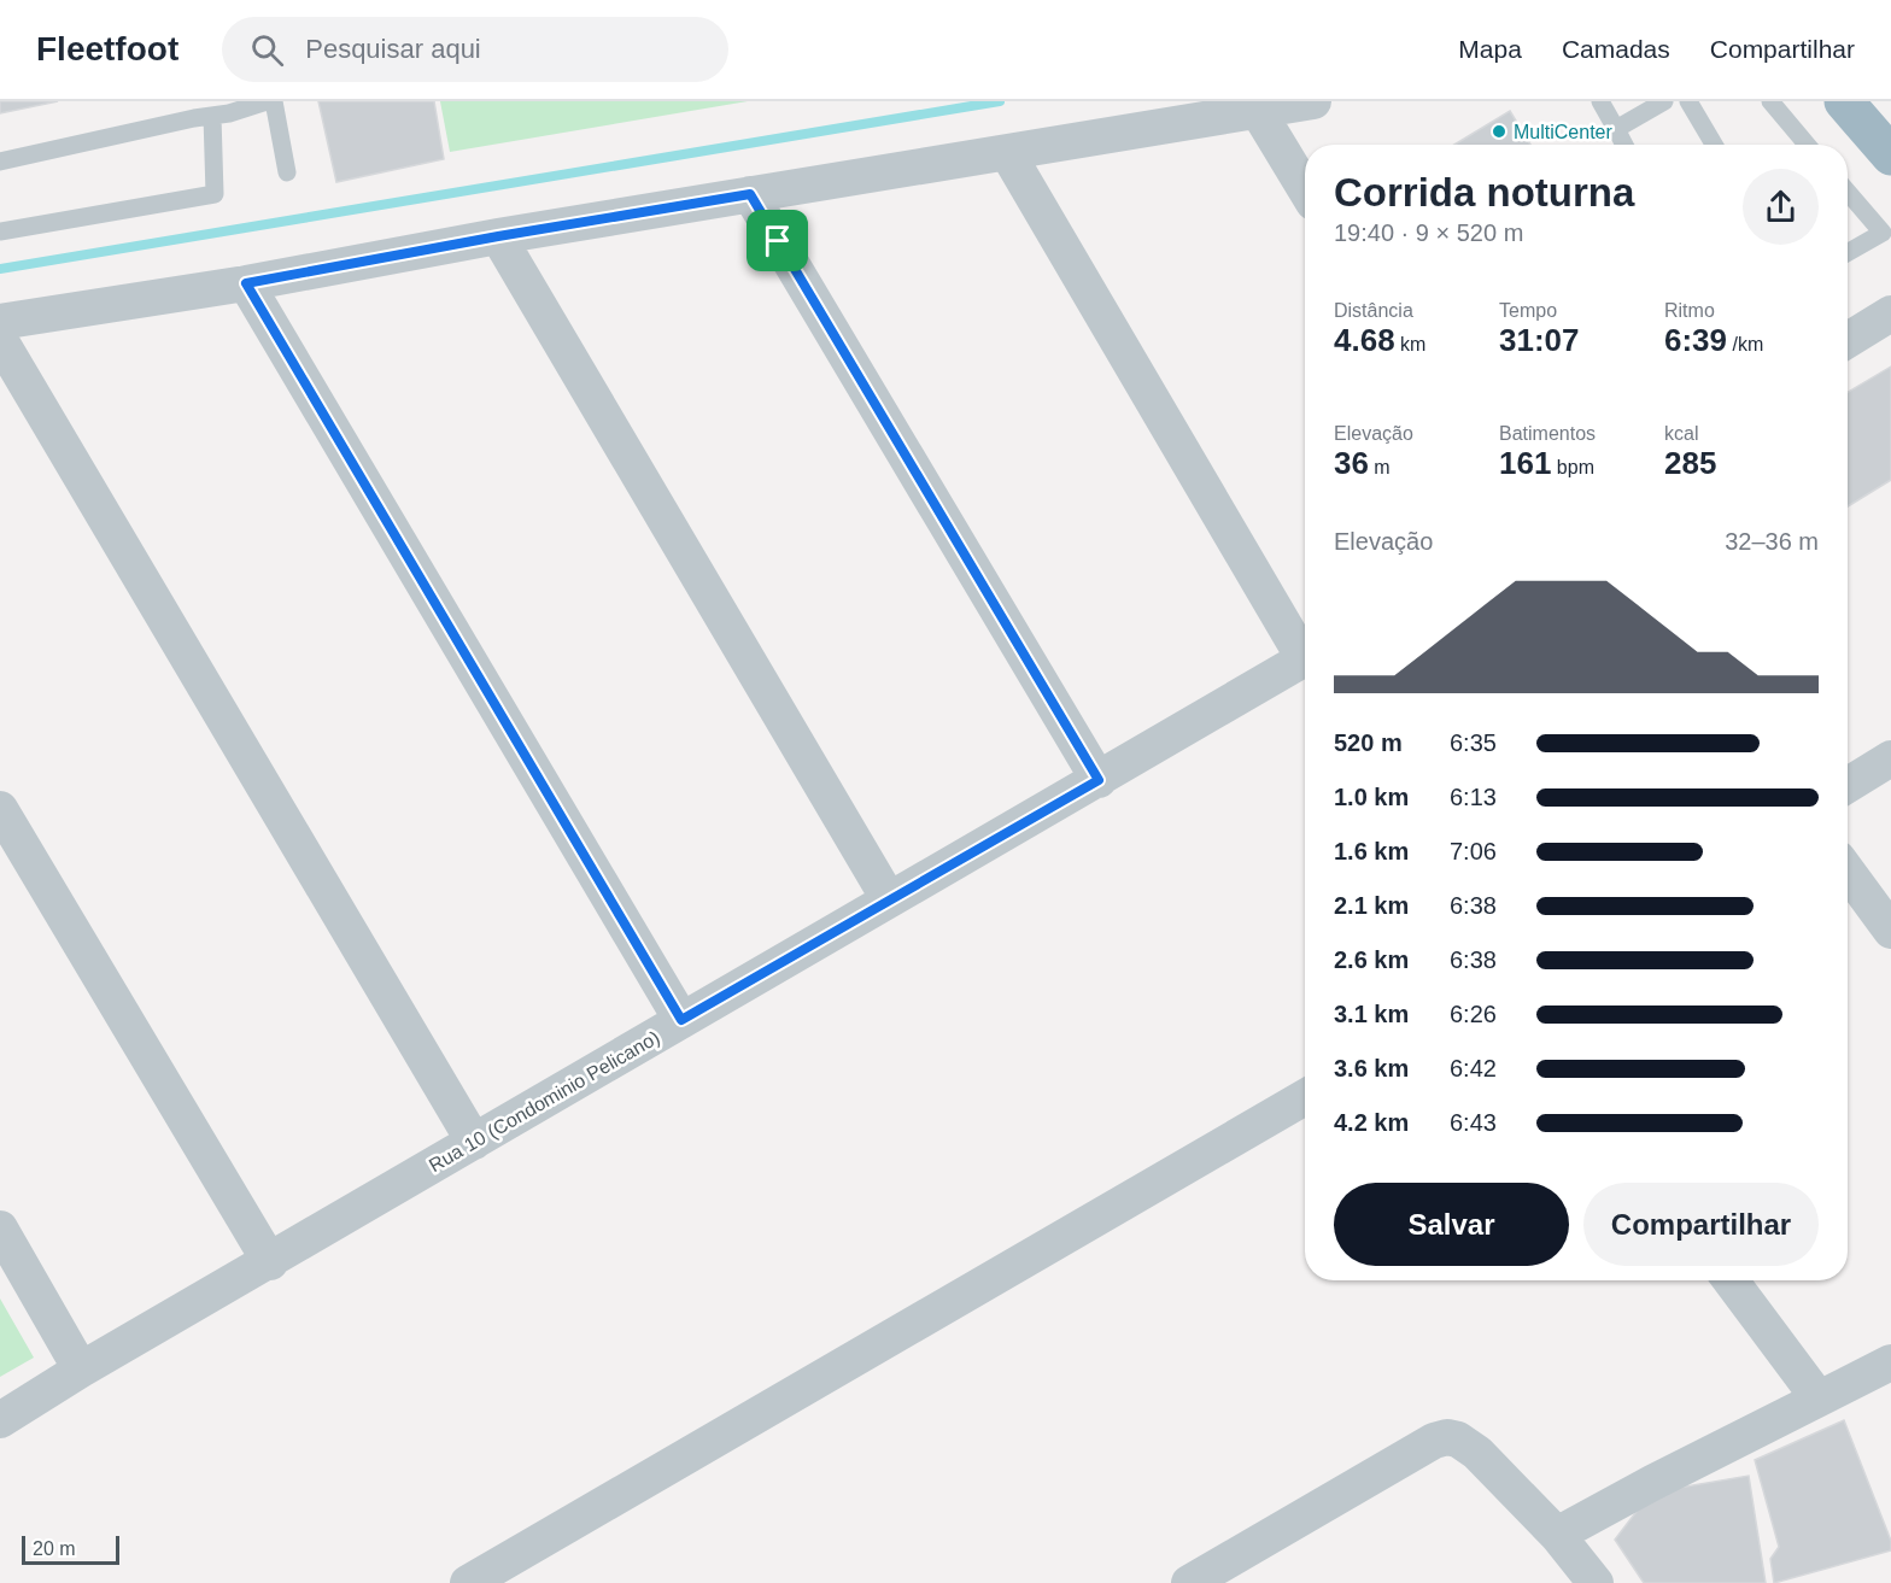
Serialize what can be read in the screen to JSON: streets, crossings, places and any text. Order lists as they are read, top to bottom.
{
  "streets": {
    "street": ["Rua 10 (Condominio Pelicano)"]
  },
  "places": ["MultiCenter"],
  "scale_bar": "20 m",
  "page": {
    "header": "Fleetfoot",
    "search": "Pesquisar aqui",
    "nav": ["Mapa", "Camadas", "Compartilhar"],
    "heading": ["Corrida noturna", "19:40 · 9 × 520 m"],
    "stats": [
      ["Distância", "4.68 km"],
      ["Tempo", "31:07"],
      ["Ritmo", "6:39 /km"],
      ["Elevação", "36 m"],
      ["Batimentos", "161 bpm"],
      ["kcal", "285"]
    ],
    "chart": ["Elevação", "32–36 m"],
    "list": [
      {
        "name": "520 m",
        "note": "6:35"
      },
      {
        "name": "1.0 km",
        "note": "6:13"
      },
      {
        "name": "1.6 km",
        "note": "7:06"
      },
      {
        "name": "2.1 km",
        "note": "6:38"
      },
      {
        "name": "2.6 km",
        "note": "6:38"
      },
      {
        "name": "3.1 km",
        "note": "6:26"
      },
      {
        "name": "3.6 km",
        "note": "6:42"
      },
      {
        "name": "4.2 km",
        "note": "6:43"
      }
    ],
    "buttons": ["Salvar", "Compartilhar"],
    "scale": "20 m"
  }
}
